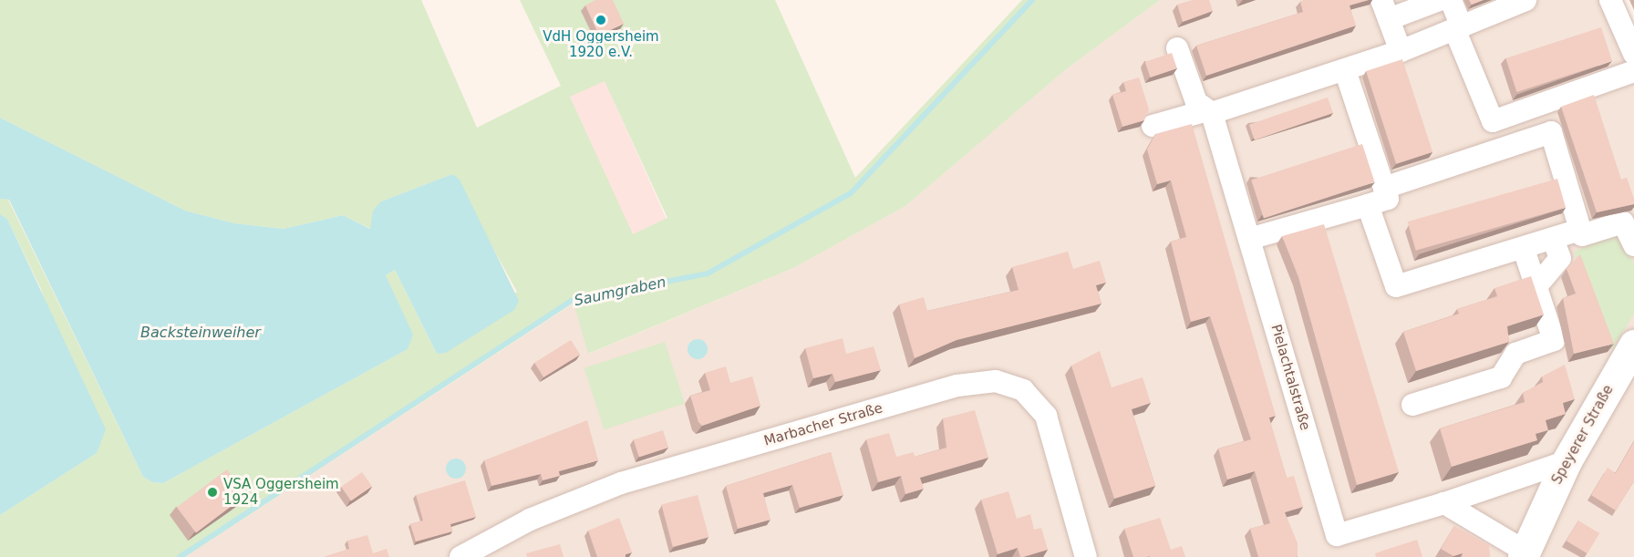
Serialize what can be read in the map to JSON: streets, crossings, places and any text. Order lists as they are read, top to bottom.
{
  "streets": {
    "street": ["Pielachtalstraße", "Marbacher Straße", "Speyerer Straße"]
  },
  "crossings": [
    ["Pielachtalstraße", "Speyerer Straße"]
  ],
  "water": ["Saumgraben", "Backsteinweiher"],
  "places": ["VdH Oggersheim 1920 e.V.", "VSA Oggersheim 1924"]
}
